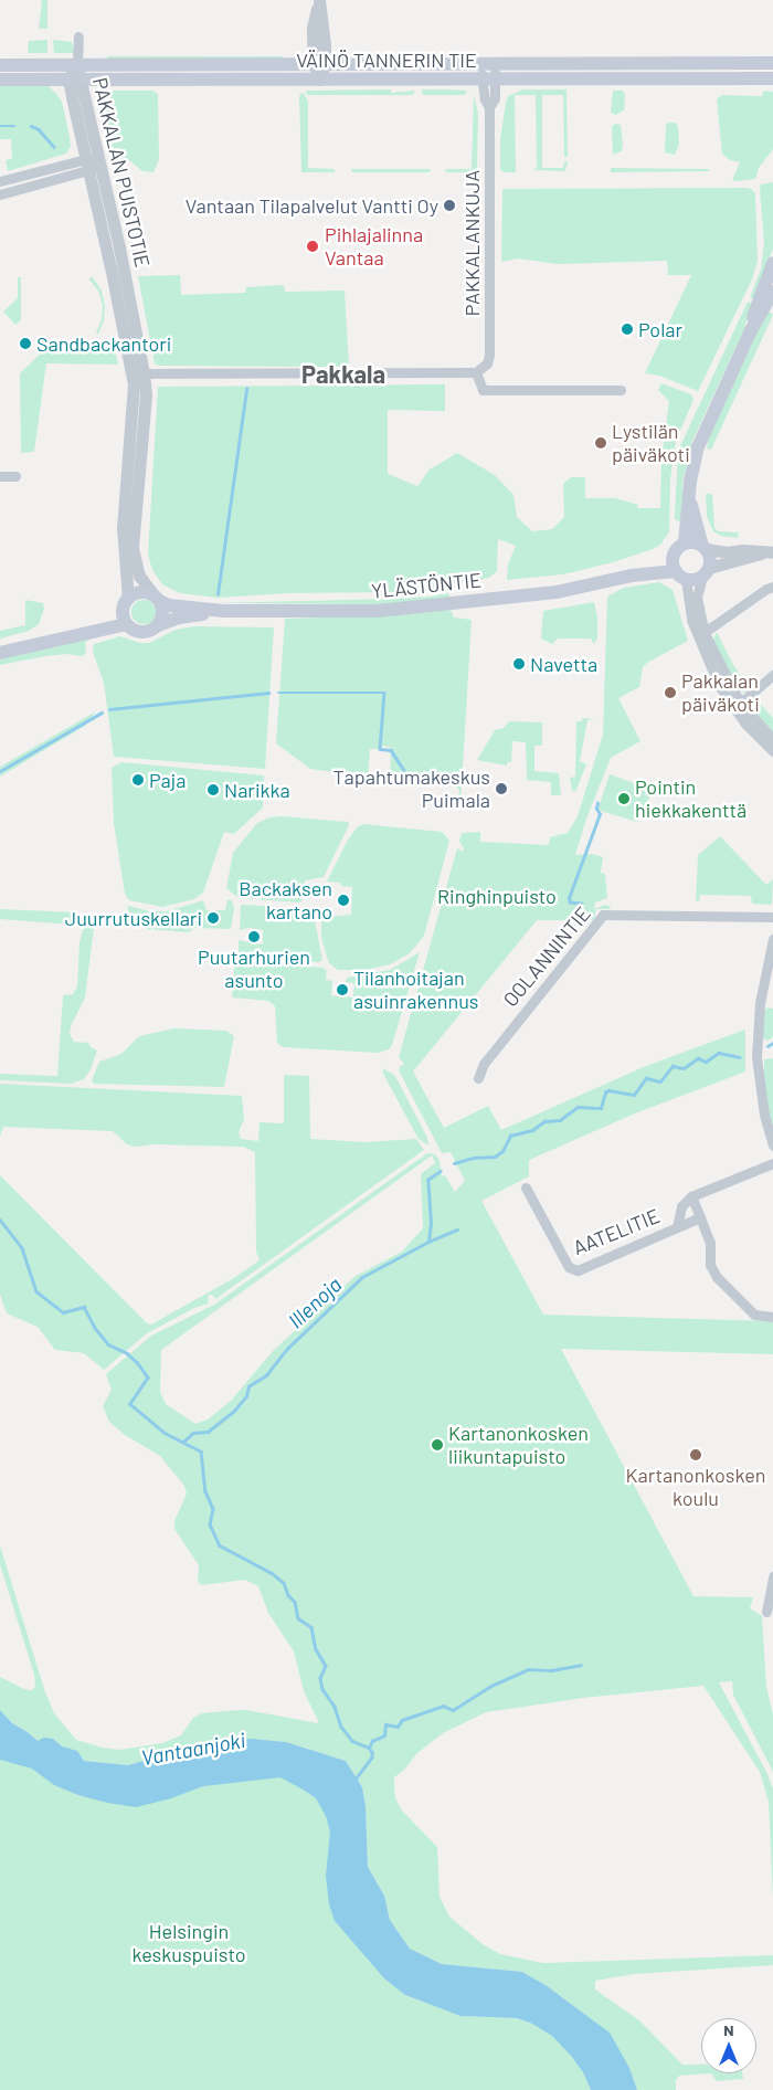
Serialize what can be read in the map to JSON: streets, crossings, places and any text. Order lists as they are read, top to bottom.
{
  "streets": {
    "main road": ["VÄINÖ TANNERIN TIE", "YLÄSTÖNTIE"],
    "street": [
      "PAKKALAN PUISTOTIE",
      "PAKKALANKUJA",
      "OOLANNINTIE",
      "AATELITIE"
    ]
  },
  "crossings": [
    ["VÄINÖ TANNERIN TIE", "PAKKALAN PUISTOTIE"],
    ["VÄINÖ TANNERIN TIE", "PAKKALANKUJA"],
    ["PAKKALAN PUISTOTIE", "YLÄSTÖNTIE"]
  ],
  "districts": ["Pakkala"],
  "water": ["Illenoja", "Vantaanjoki"],
  "parks": ["Ringhinpuisto", "Helsingin keskuspuisto"],
  "places": [
    "Vantaan Tilapalvelut Vantti Oy",
    "Pihlajalinna Vantaa",
    "Polar",
    "Sandbackantori",
    "Lystilän päiväkoti",
    "Navetta",
    "Pakkalan päiväkoti",
    "Paja",
    "Tapahtumakeskus Puimala",
    "Narikka",
    "Pointin hiekkakenttä",
    "Backaksen kartano",
    "Juurrutuskellari",
    "Puutarhurien asunto",
    "Tilanhoitajan asuinrakennus",
    "Kartanonkosken liikuntapuisto",
    "Kartanonkosken koulu"
  ],
  "north": "top"
}
